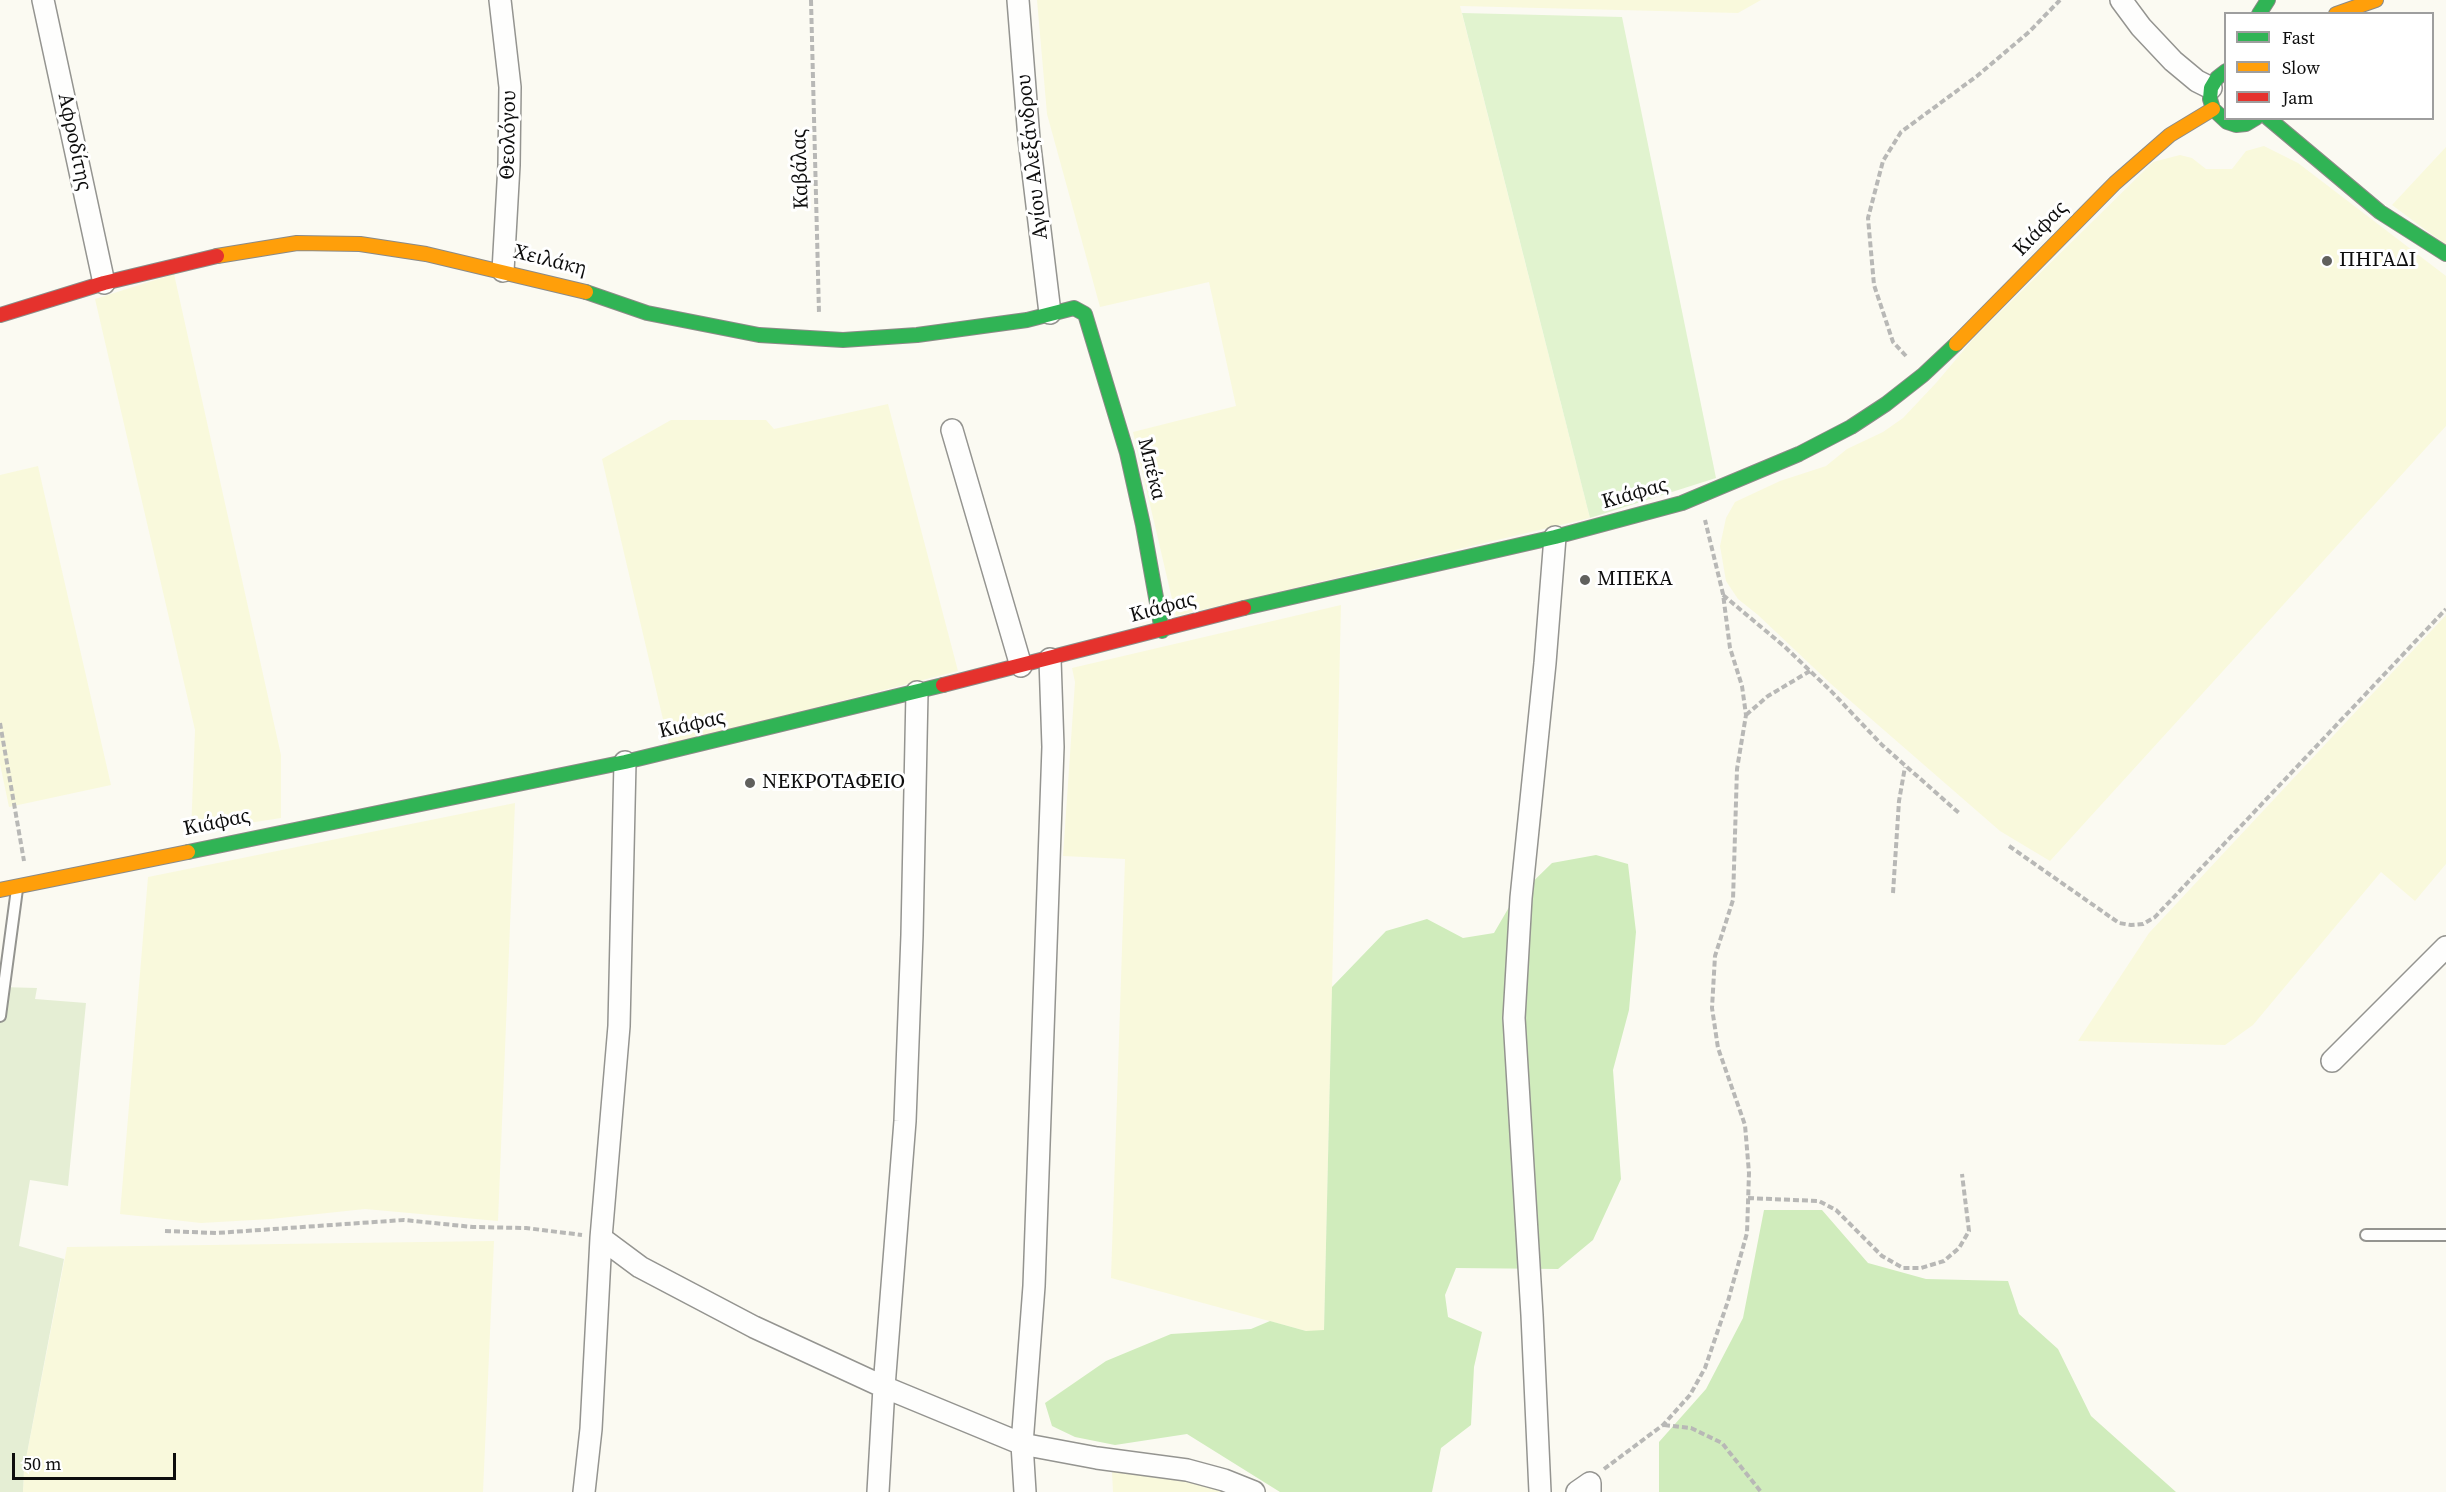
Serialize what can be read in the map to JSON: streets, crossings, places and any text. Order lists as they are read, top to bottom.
{
  "streets": {
    "street": [
      "Θεολόγου",
      "Αφροδίτης",
      "Αγίου Αλεξάνδρου",
      "Κιάφας",
      "Χειλάκη",
      "Μπέκα"
    ],
    "path": ["Καβάλας"]
  },
  "crossings": [
    ["Θεολόγου", "Χειλάκη"],
    ["Αφροδίτης", "Χειλάκη"],
    ["Αγίου Αλεξάνδρου", "Χειλάκη"],
    ["Καβάλας", "Χειλάκη"],
    ["Κιάφας", "Μπέκα"],
    ["Χειλάκη", "Μπέκα"]
  ],
  "places": ["ΠΗΓΑΔΙ", "ΜΠΕΚΑ", "ΝΕΚΡΟΤΑΦΕΙΟ"],
  "legend": ["Fast", "Slow", "Jam"],
  "scale_bar": "50 m"
}
